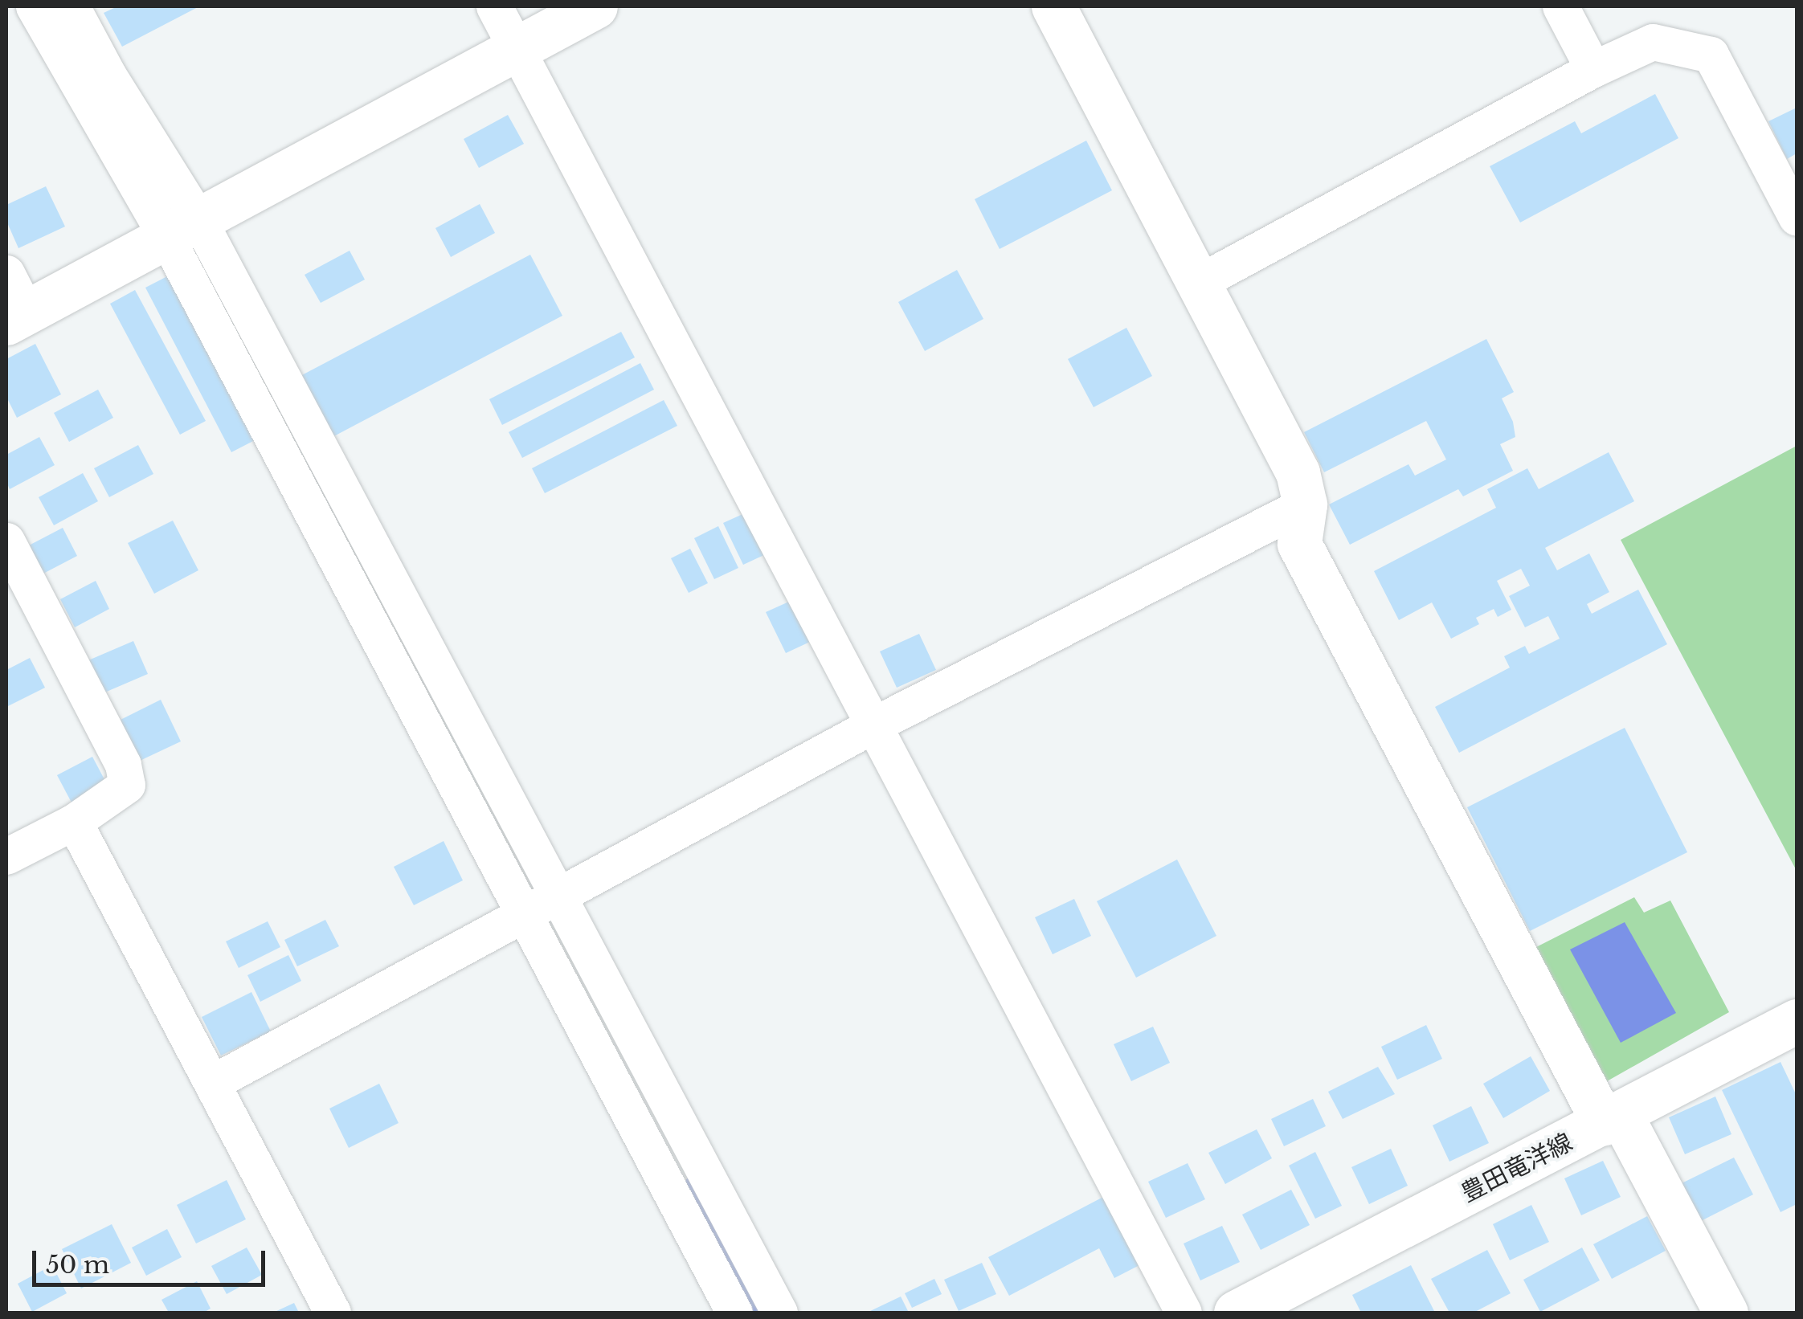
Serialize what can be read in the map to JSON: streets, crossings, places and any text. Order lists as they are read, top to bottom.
{
  "streets": {
    "street": ["豊田竜洋線"]
  },
  "scale_bar": "50 m"
}
